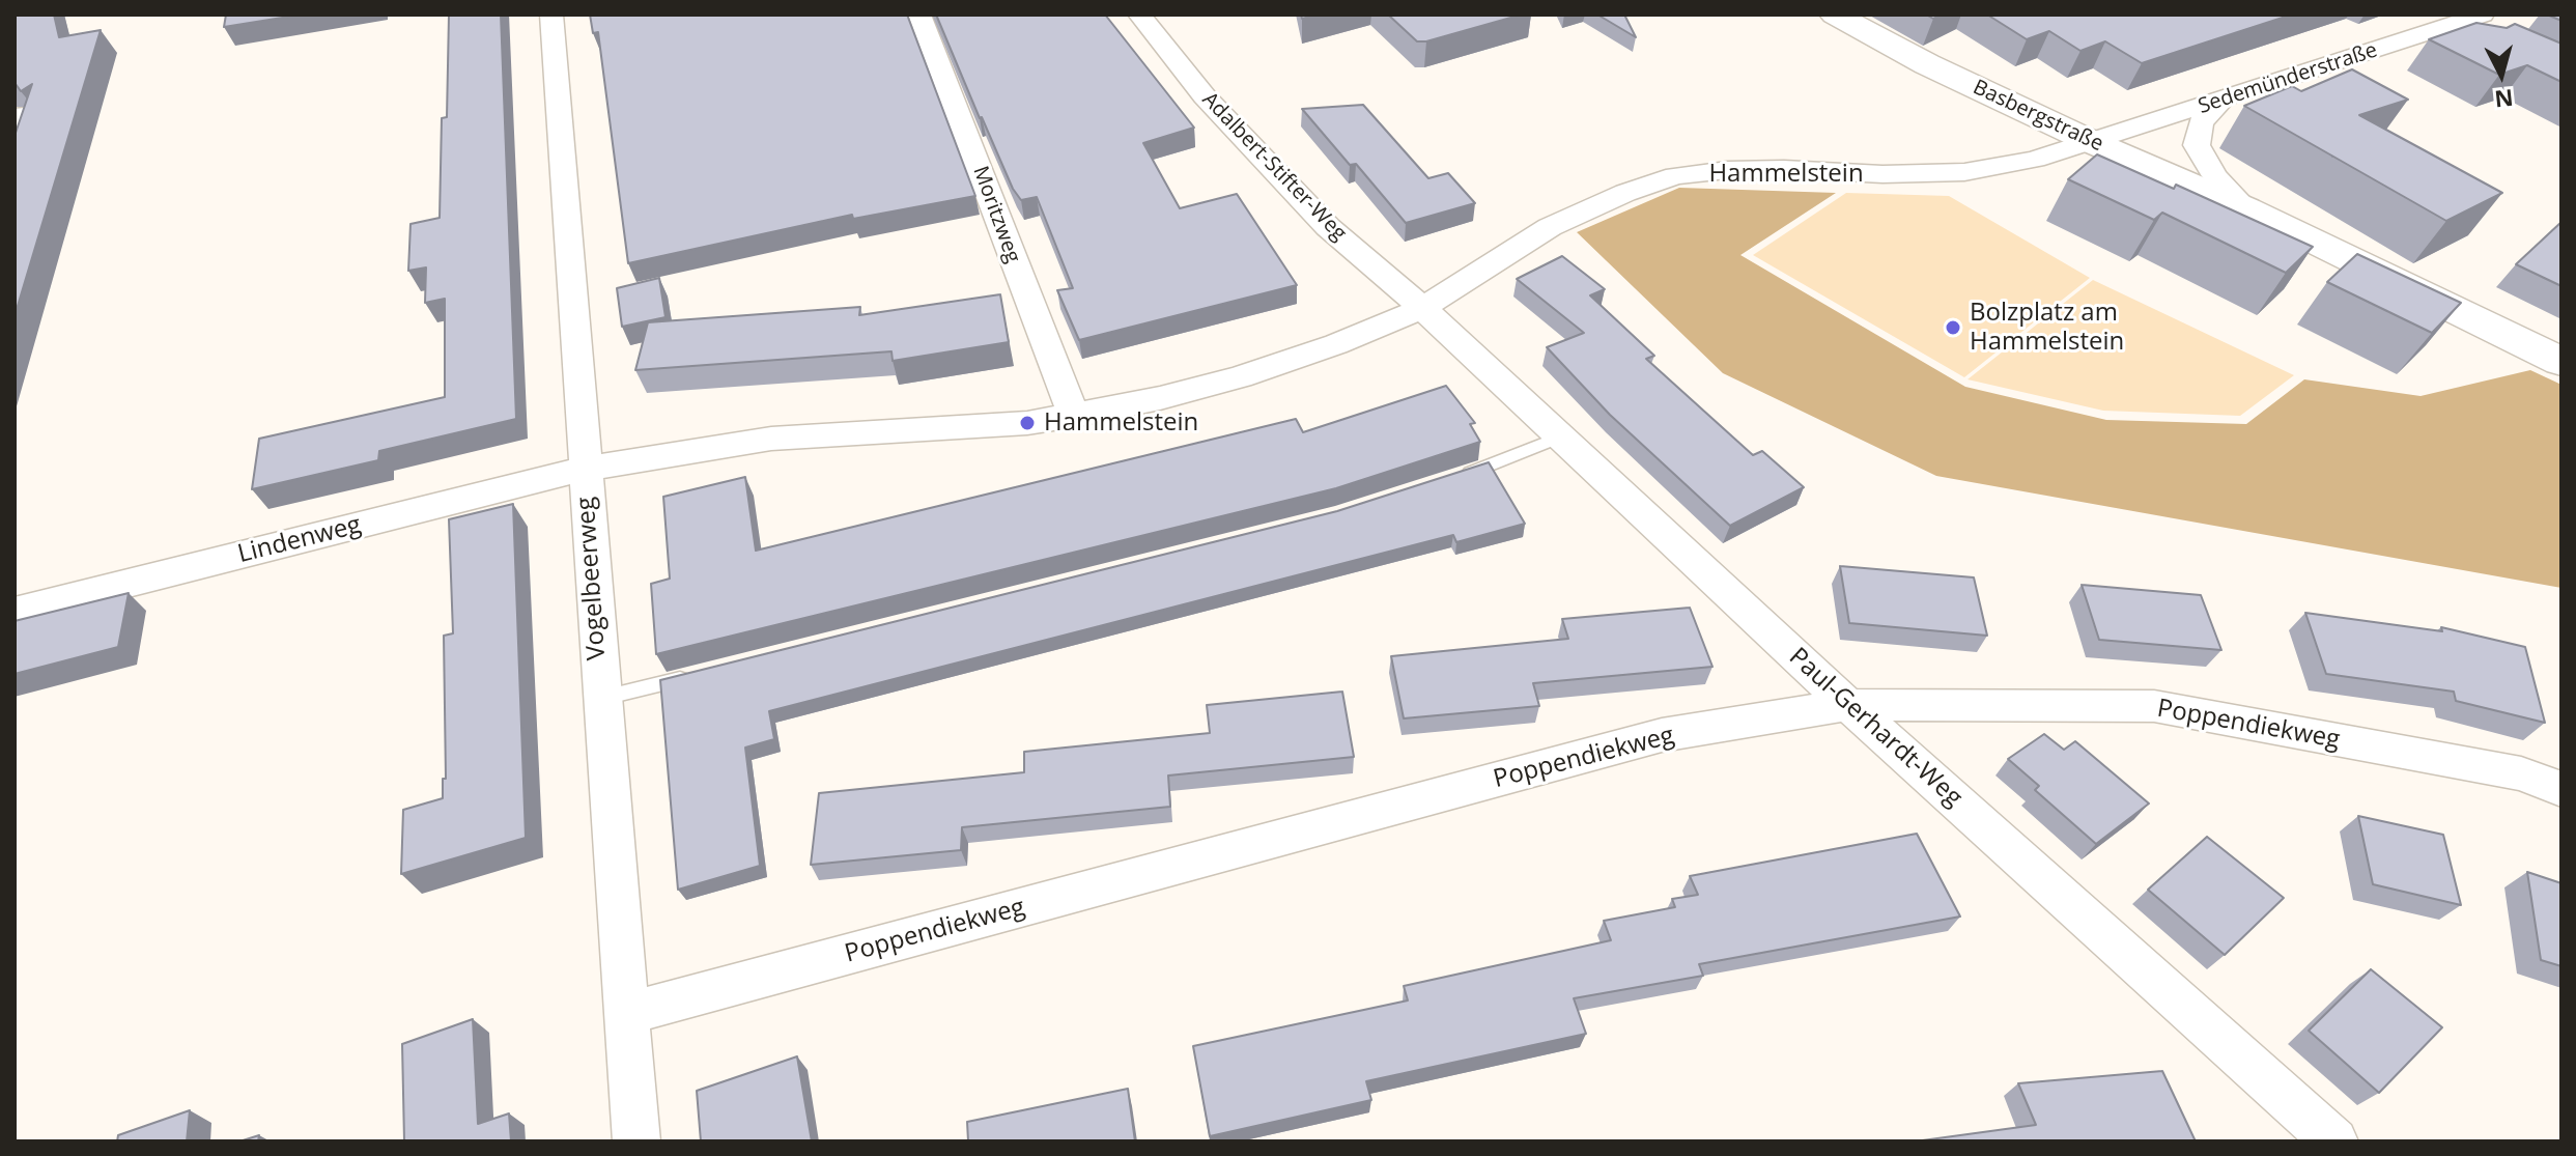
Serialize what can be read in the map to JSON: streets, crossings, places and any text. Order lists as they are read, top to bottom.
{
  "streets": {
    "main road": ["Basbergstraße"],
    "street": [
      "Sedemünderstraße",
      "Adalbert-Stifter-Weg",
      "Hammelstein",
      "Moritzweg",
      "Lindenweg",
      "Vogelbeerweg",
      "Poppendiekweg",
      "Paul-Gerhardt-Weg"
    ]
  },
  "crossings": [
    ["Sedemünderstraße", "Basbergstraße"],
    ["Sedemünderstraße", "Hammelstein"],
    ["Basbergstraße", "Hammelstein"],
    ["Adalbert-Stifter-Weg", "Hammelstein"],
    ["Adalbert-Stifter-Weg", "Paul-Gerhardt-Weg"],
    ["Hammelstein", "Moritzweg"],
    ["Hammelstein", "Lindenweg"],
    ["Hammelstein", "Vogelbeerweg"],
    ["Hammelstein", "Paul-Gerhardt-Weg"],
    ["Lindenweg", "Vogelbeerweg"],
    ["Vogelbeerweg", "Poppendiekweg"],
    ["Poppendiekweg", "Paul-Gerhardt-Weg"]
  ],
  "places": ["Bolzplatz am Hammelstein", "Hammelstein"],
  "north": "bottom"
}
